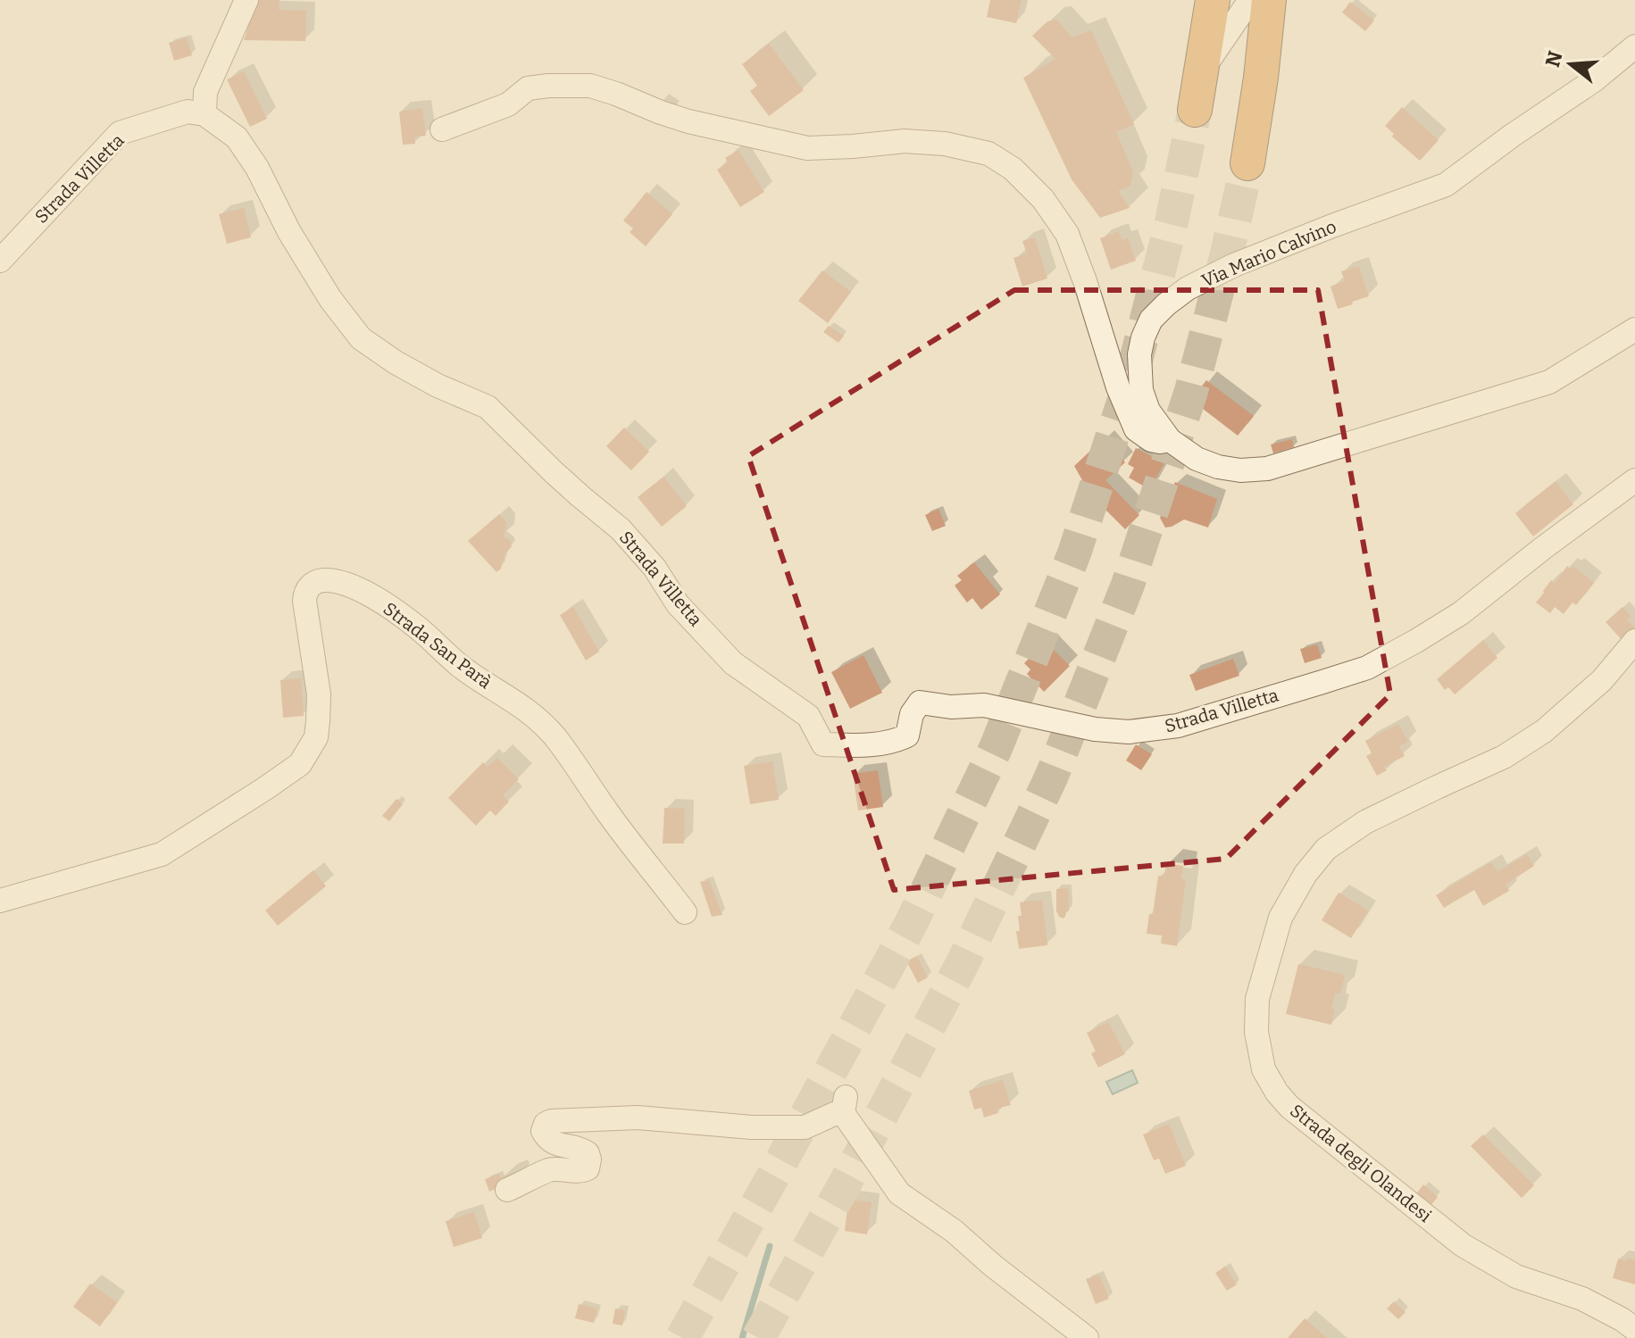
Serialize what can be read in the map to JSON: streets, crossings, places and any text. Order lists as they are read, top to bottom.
{
  "streets": {
    "street": [
      "Strada Villetta",
      "Via Mario Calvino",
      "Strada San Parà",
      "Strada degli Olandesi"
    ]
  },
  "north": "left"
}
